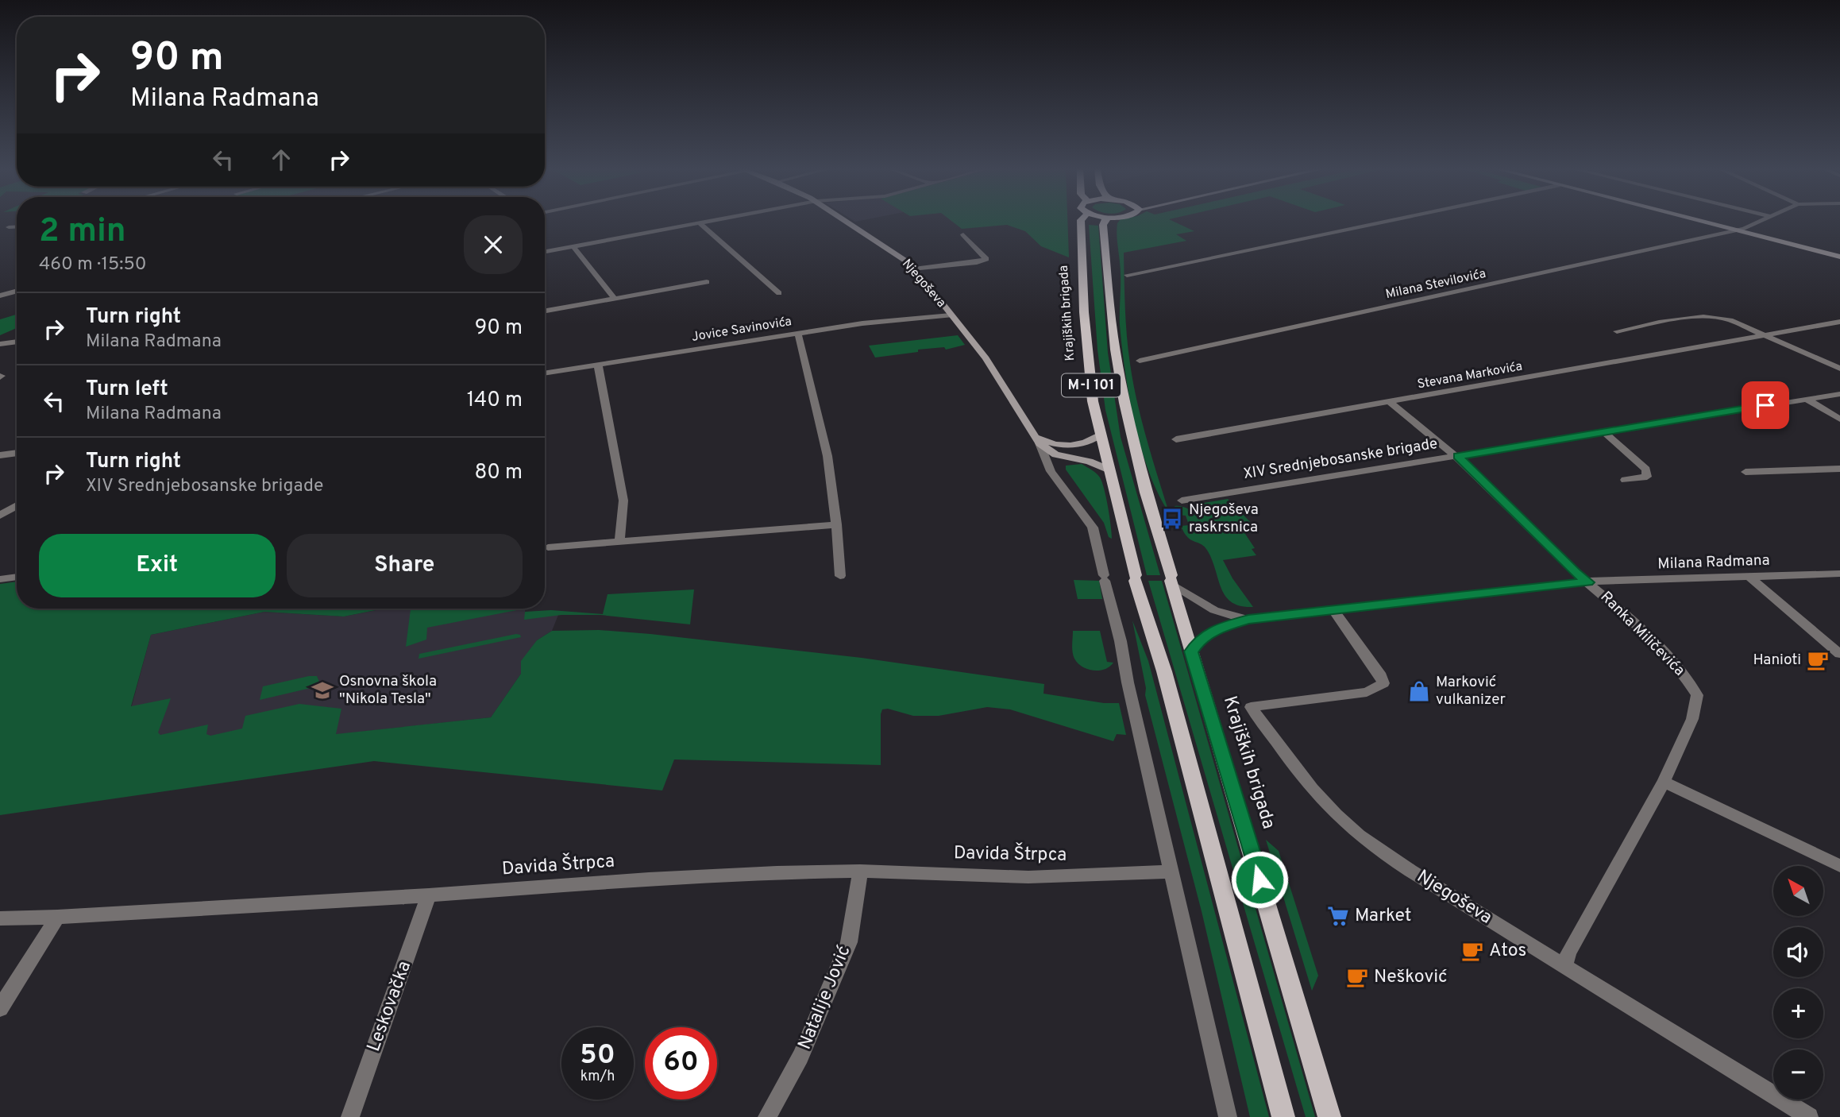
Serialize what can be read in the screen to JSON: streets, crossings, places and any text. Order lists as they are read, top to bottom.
{
  "streets": {
    "main road": ["Krajiških brigada", "M-I 101"],
    "street": [
      "Njegoševa",
      "Milana Stevilovića",
      "Jovice Savinovića",
      "Stevana Markovića",
      "XIV Srednjebosanske brigade",
      "Milana Radmana",
      "Ranka Miličevića",
      "Davida Štrpca",
      "Natalije Jović",
      "Leskovačka"
    ]
  },
  "crossings": [
    ["Njegoševa", "Krajiških brigada"],
    ["Njegoševa", "Jovice Savinovića"],
    ["Njegoševa", "Milana Radmana"],
    ["Njegoševa", "Ranka Miličevića"],
    ["Njegoševa", "Davida Štrpca"],
    ["Krajiških brigada", "Milana Radmana"],
    ["Milana Radmana", "Ranka Miličevića"],
    ["Davida Štrpca", "Natalije Jović"],
    ["Davida Štrpca", "Leskovačka"]
  ],
  "places": {
    "bus stop": ["Njegoševa raskrsnica"],
    "cafe": ["Hanioti", "Atos", "Nešković"],
    "school or university": ["Osnovna škola \"Nikola Tesla\""],
    "shop": ["Marković vulkanizer"],
    "supermarket": ["Market"]
  },
  "north": "top left",
  "page": {
    "turn": ["90 m", "Milana Radmana"],
    "heading": ["2 min", "460 m · 15:50"],
    "list": [
      {
        "name": "Turn right",
        "note": "Milana Radmana",
        "value": "90 m"
      },
      {
        "name": "Turn left",
        "note": "Milana Radmana",
        "value": "140 m"
      },
      {
        "name": "Turn right",
        "note": "XIV Srednjebosanske brigade",
        "value": "80 m"
      }
    ],
    "buttons": ["Exit", "Share"],
    "map_buttons": ["+", "−"],
    "speed": "50 km/h",
    "limit": "60"
  }
}
